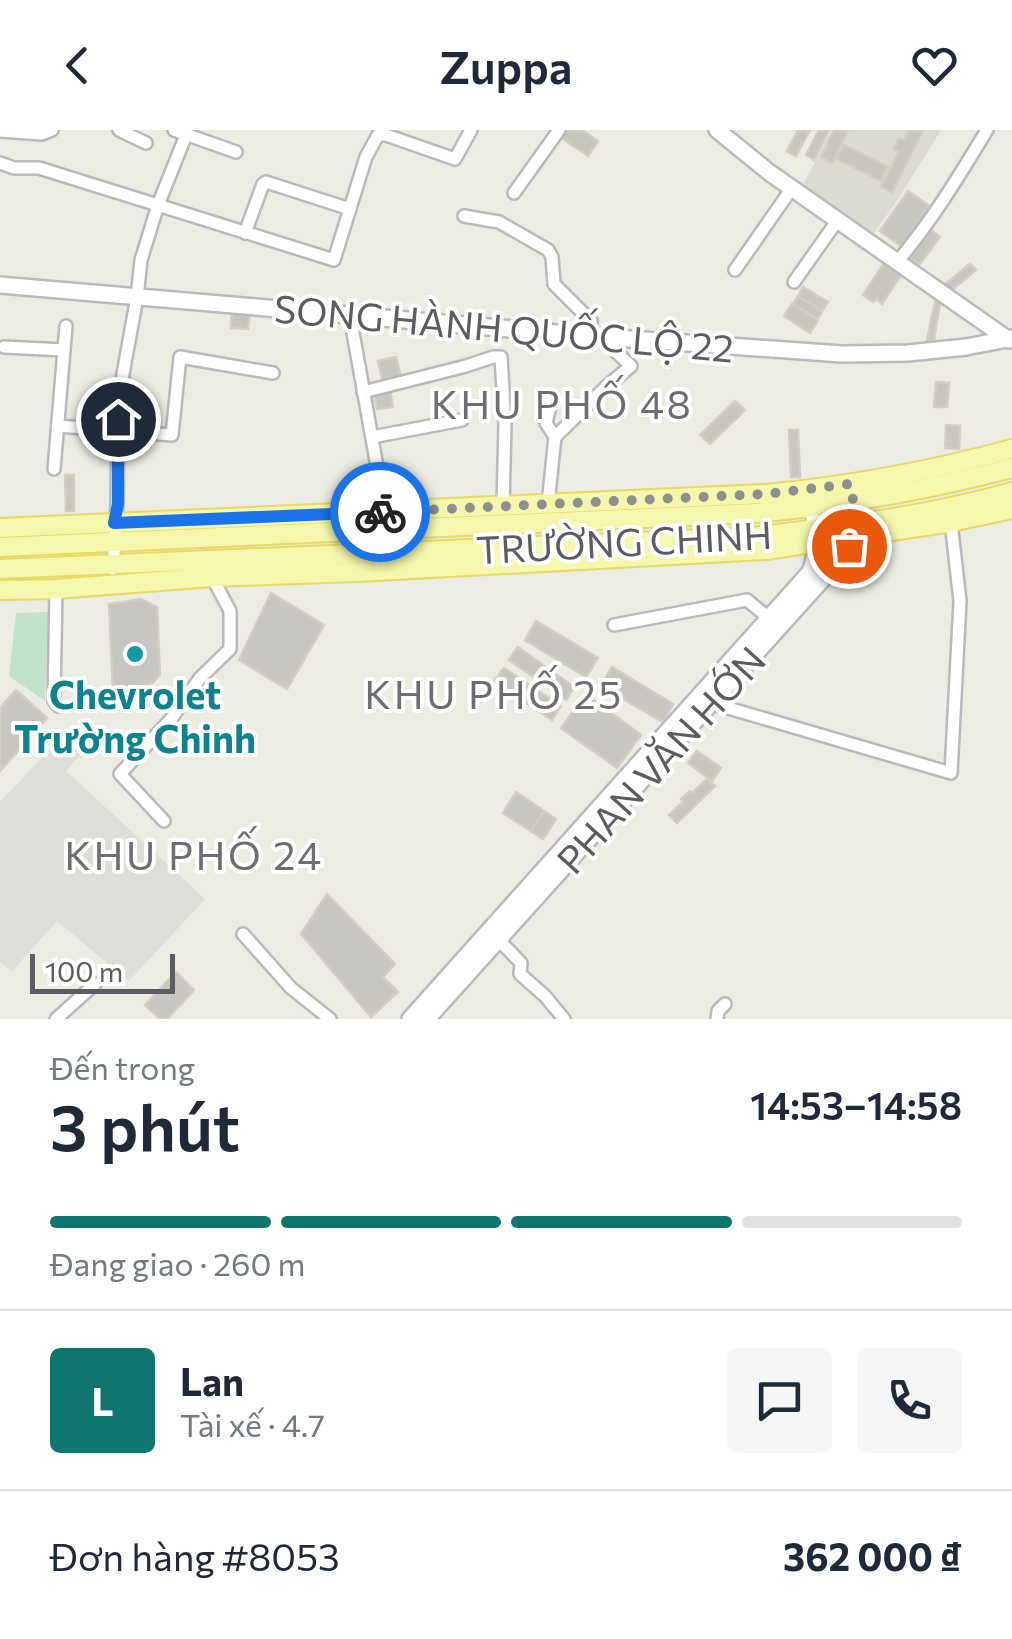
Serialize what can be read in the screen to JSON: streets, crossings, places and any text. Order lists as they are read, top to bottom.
{
  "streets": {
    "main road": ["SONG HÀNH QUỐC LỘ 22", "TRƯỜNG CHINH", "PHAN VĂN HỚN"]
  },
  "crossings": [
    ["TRƯỜNG CHINH", "PHAN VĂN HỚN"]
  ],
  "districts": ["KHU PHỐ 48", "KHU PHỐ 25", "KHU PHỐ 24"],
  "places": ["Chevrolet Trường Chinh"],
  "scale_bar": "100 m",
  "page": {
    "header": "Zuppa",
    "scale": "100 m",
    "heading": ["3 phút", "Đến trong", "14:53–14:58"],
    "panel": [
      "Lan",
      "Tài xế · 4.7",
      "Đơn hàng #8053",
      "362 000 ₫"
    ],
    "bar": "Đang giao · 260 m",
    "round": "L"
  }
}
